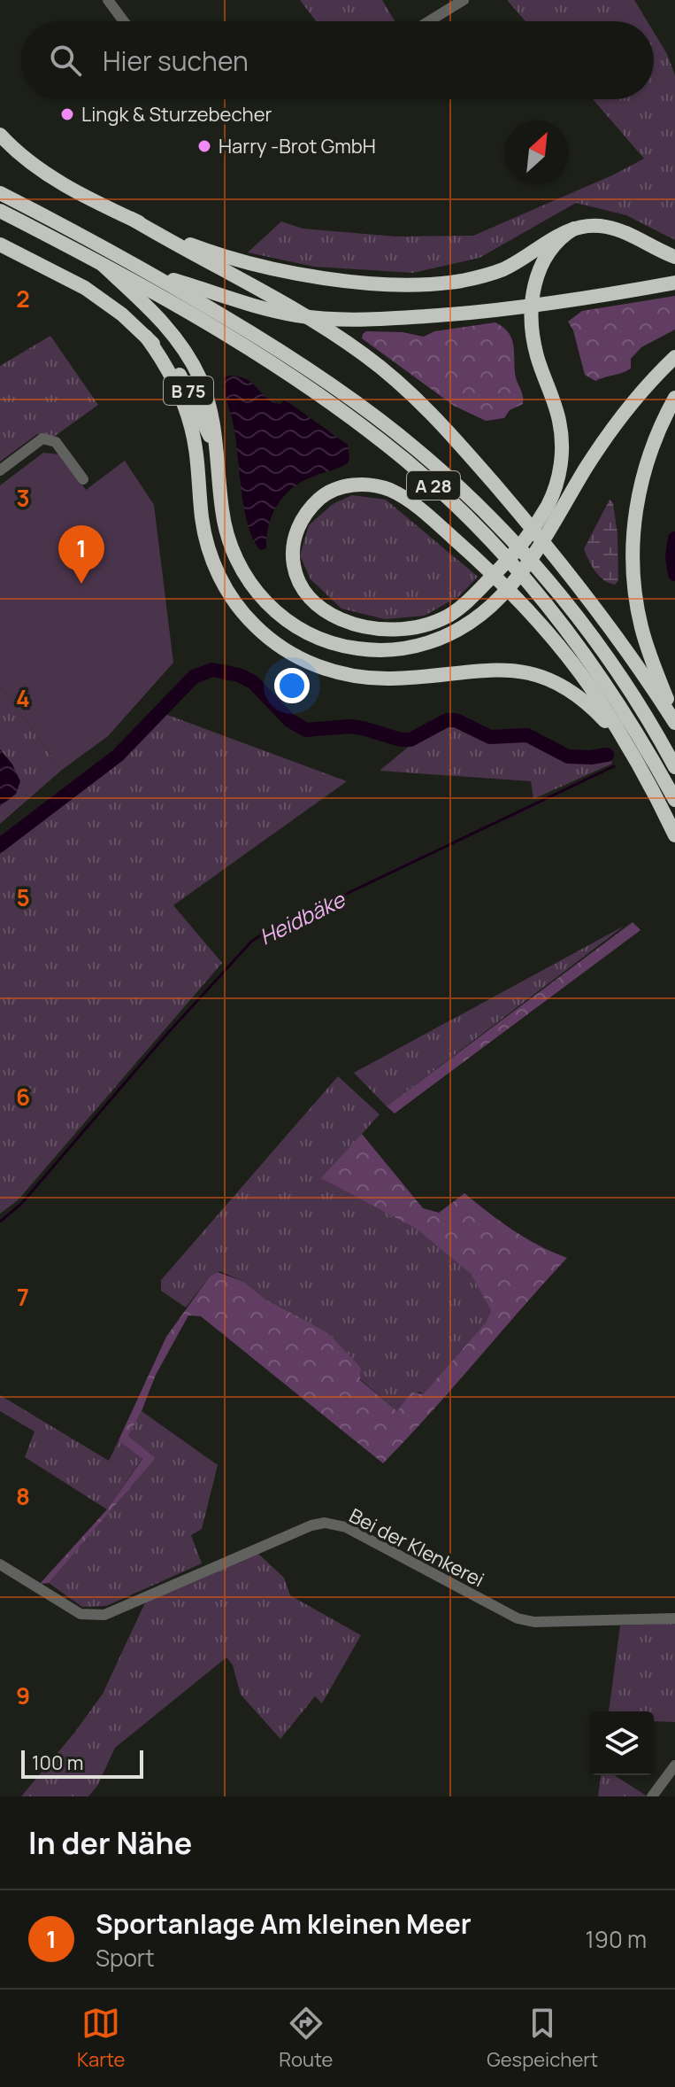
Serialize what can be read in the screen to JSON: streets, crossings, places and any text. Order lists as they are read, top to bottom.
{
  "streets": {
    "highway": ["B 75", "A 28"],
    "street": ["Bei der Klenkerei"]
  },
  "water": ["Heidbäke"],
  "places": ["Lingk & Sturzebecher", "Harry -Brot GmbH"],
  "scale_bar": "100 m",
  "north": "top right",
  "page": {
    "search": "Hier suchen",
    "pins": "1",
    "scale": "100 m",
    "heading": "In der Nähe",
    "list": [
      {
        "mark": "1",
        "name": "Sportanlage Am kleinen Meer",
        "note": "Sport",
        "value": "190 m"
      }
    ],
    "nav": ["Karte", "Route", "Gespeichert"]
  },
  "grid": {
    "rows": [
      "2",
      "3",
      "4",
      "5",
      "6",
      "7",
      "8",
      "9"
    ]
  }
}
